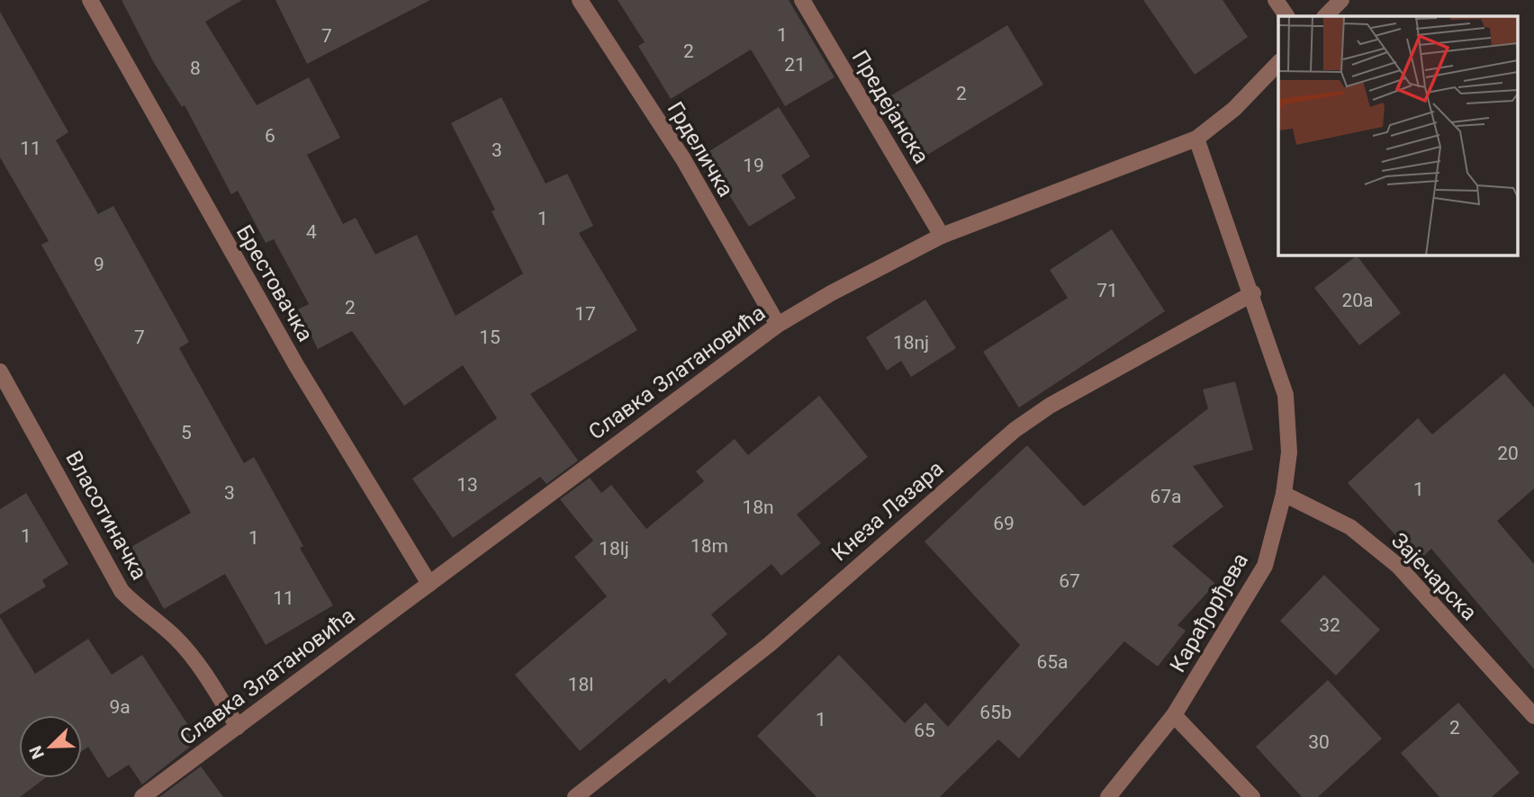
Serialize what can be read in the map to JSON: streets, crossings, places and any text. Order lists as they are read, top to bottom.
{
  "streets": {
    "street": [
      "Предејанска",
      "Грделичка",
      "Брестовачка",
      "Славка Златановића",
      "Кнеза Лазара",
      "Власотиначка",
      "Зајечарска",
      "Карађорђева"
    ]
  },
  "crossings": [
    ["Предејанска", "Славка Златановића"],
    ["Грделичка", "Славка Златановића"],
    ["Брестовачка", "Славка Златановића"],
    ["Славка Златановића", "Власотиначка"],
    ["Славка Златановића", "Карађорђева"],
    ["Кнеза Лазара", "Карађорђева"],
    ["Зајечарска", "Карађорђева"]
  ],
  "house_numbers": [
    "1",
    "7",
    "2",
    "21",
    "8",
    "2",
    "6",
    "11",
    "3",
    "19",
    "1",
    "4",
    "9",
    "71",
    "20a",
    "2",
    "17",
    "7",
    "15",
    "18nj",
    "5",
    "20",
    "13",
    "1",
    "3",
    "67a",
    "18n",
    "69",
    "1",
    "1",
    "18m",
    "18lj",
    "67",
    "11",
    "32",
    "65a",
    "18l",
    "9a",
    "65b",
    "1",
    "2",
    "65",
    "30"
  ],
  "north": "bottom left"
}
